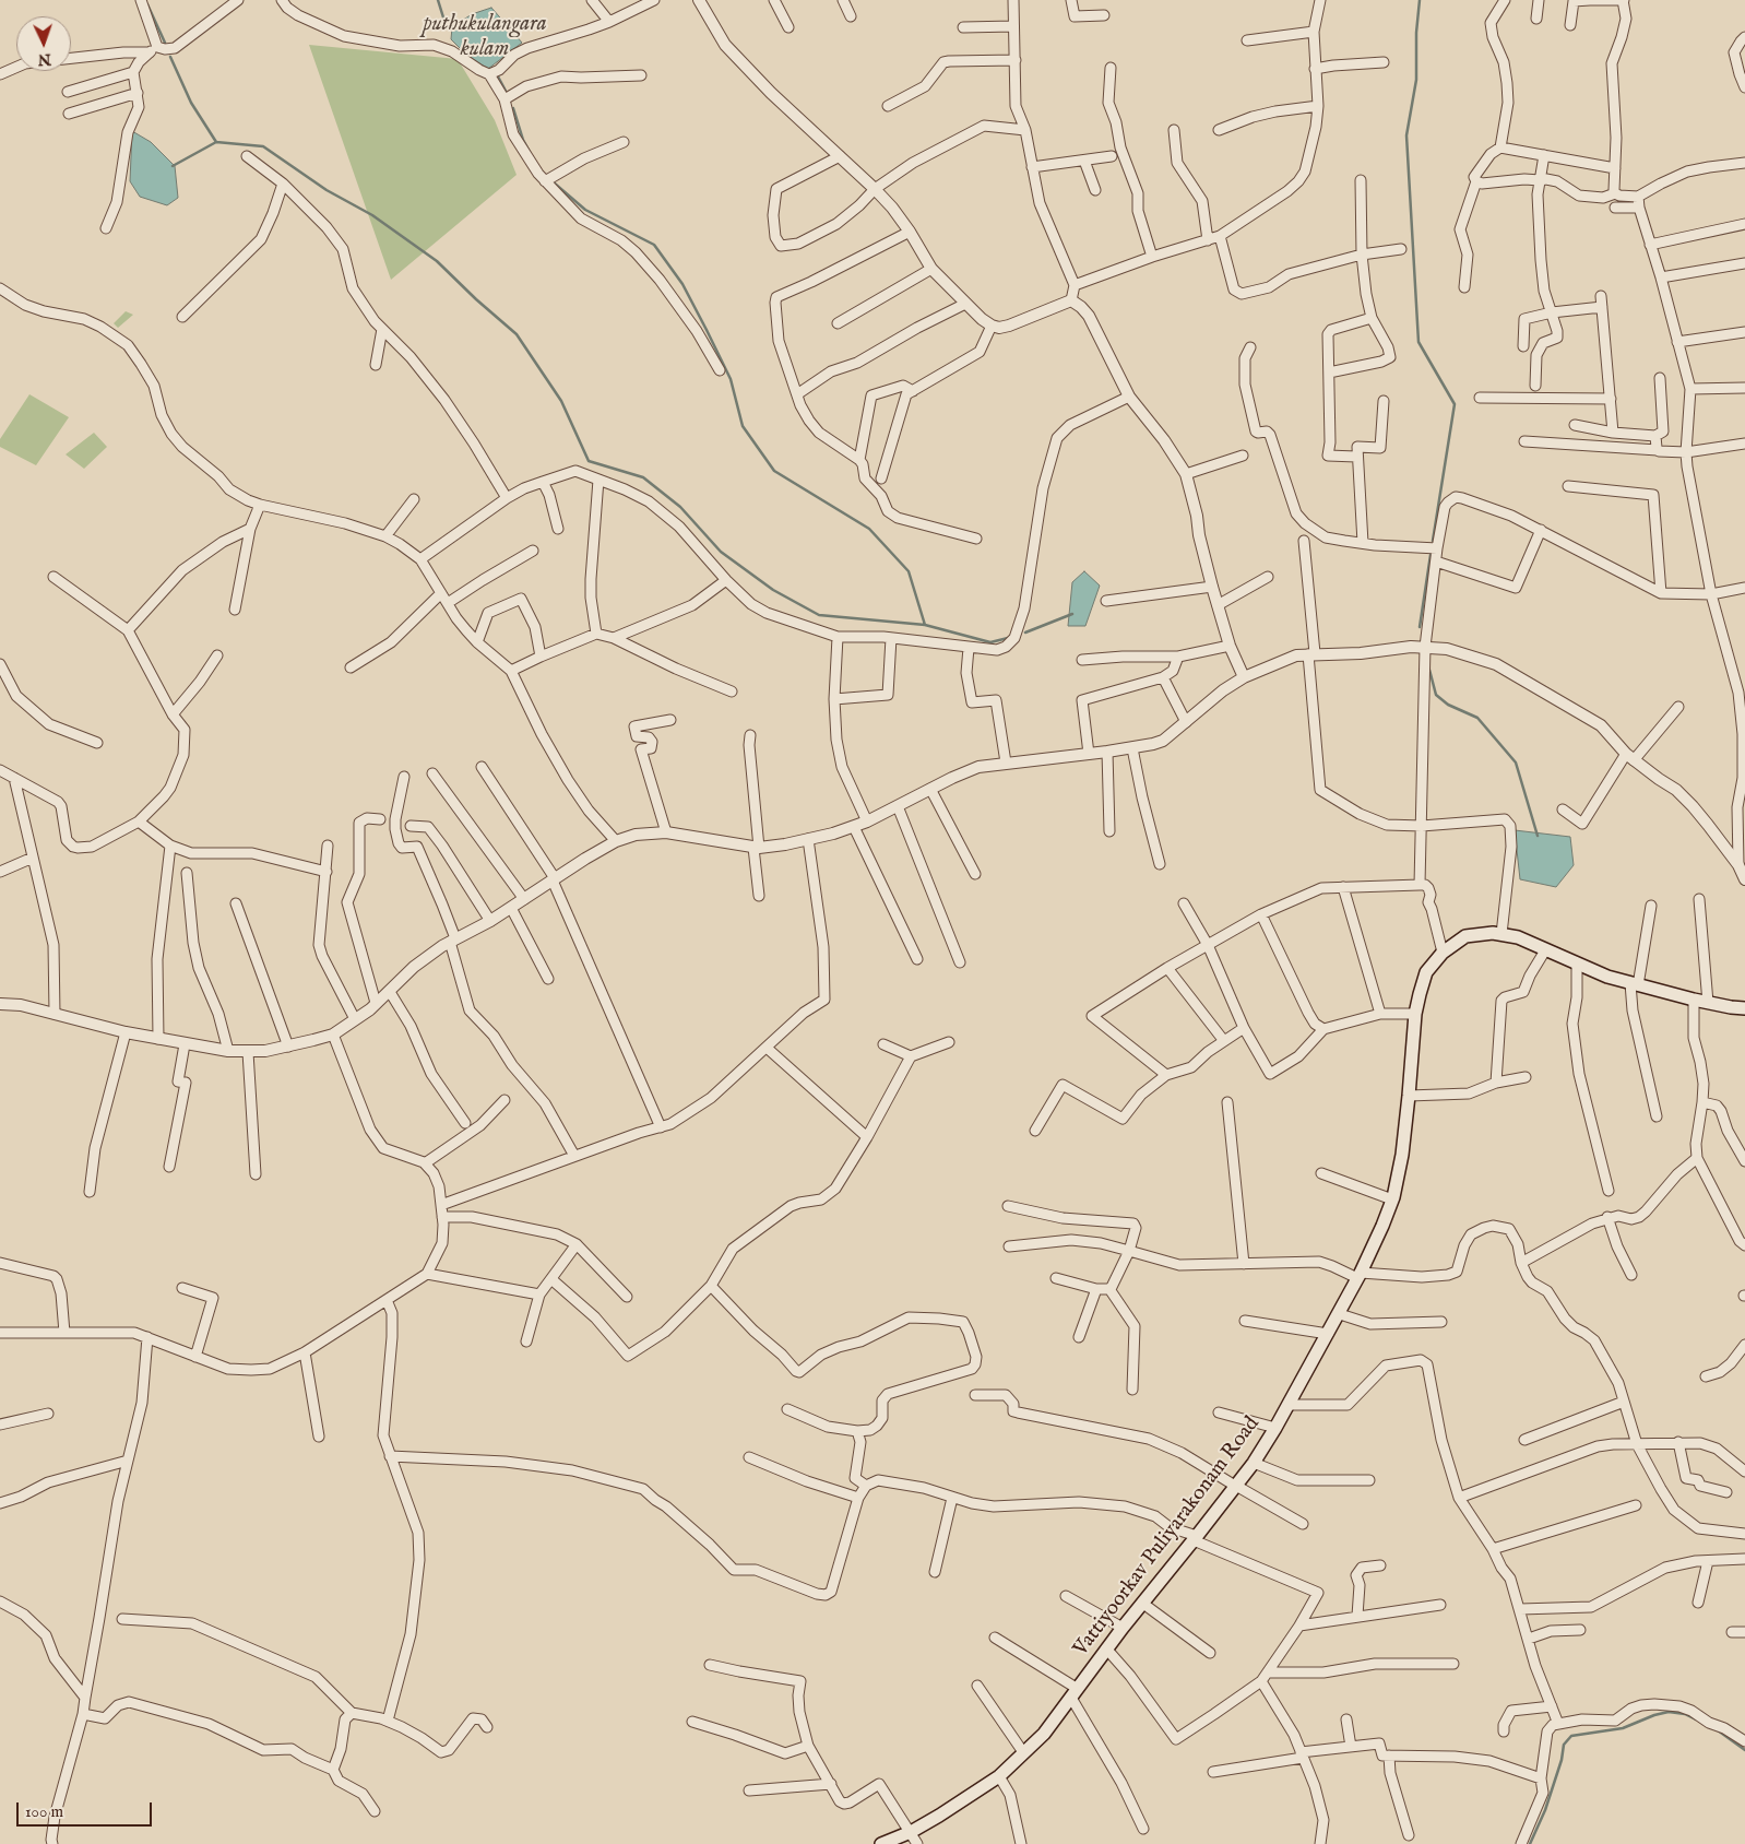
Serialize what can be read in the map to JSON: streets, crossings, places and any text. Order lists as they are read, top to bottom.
{
  "streets": {
    "main road": ["Vattiyoorkav Puliyarakonam Road"]
  },
  "water": ["puthukulangara kulam"],
  "scale_bar": "100 m",
  "north": "bottom"
}
